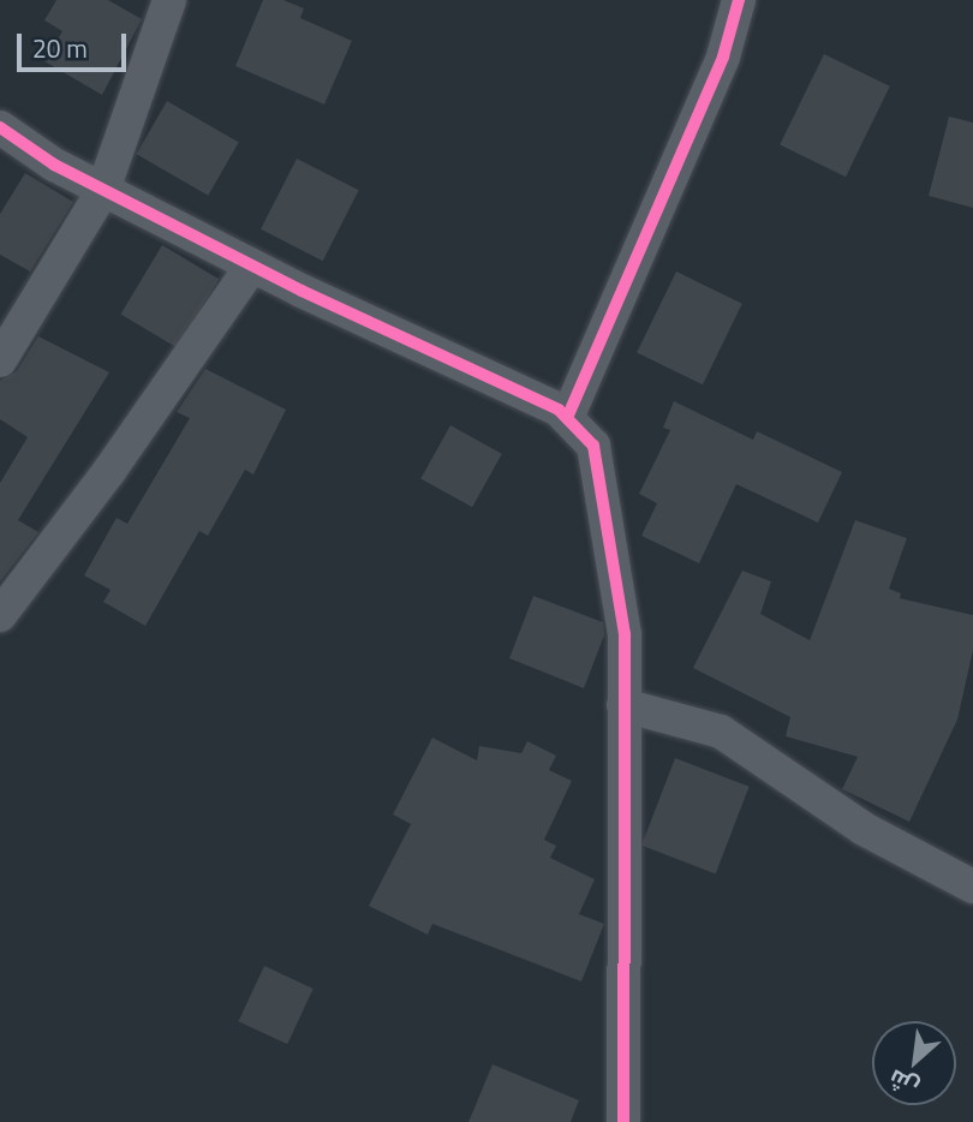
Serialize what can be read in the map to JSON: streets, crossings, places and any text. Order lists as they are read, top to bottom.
{
  "scale_bar": "20 m",
  "north": "bottom left"
}
